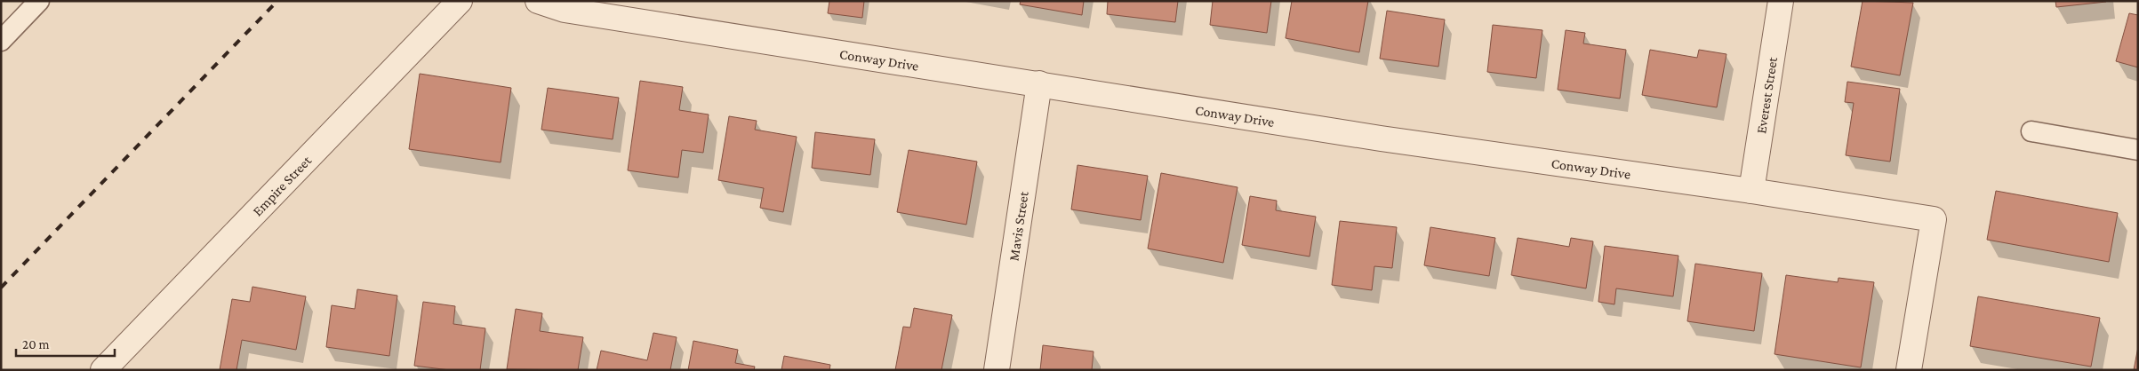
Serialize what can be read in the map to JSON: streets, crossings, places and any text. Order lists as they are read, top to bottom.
{
  "streets": {
    "street": [
      "Conway Drive",
      "Everest Street",
      "Empire Street",
      "Mavis Street"
    ]
  },
  "crossings": [
    ["Conway Drive", "Everest Street"],
    ["Conway Drive", "Mavis Street"]
  ],
  "scale_bar": "20 m"
}
